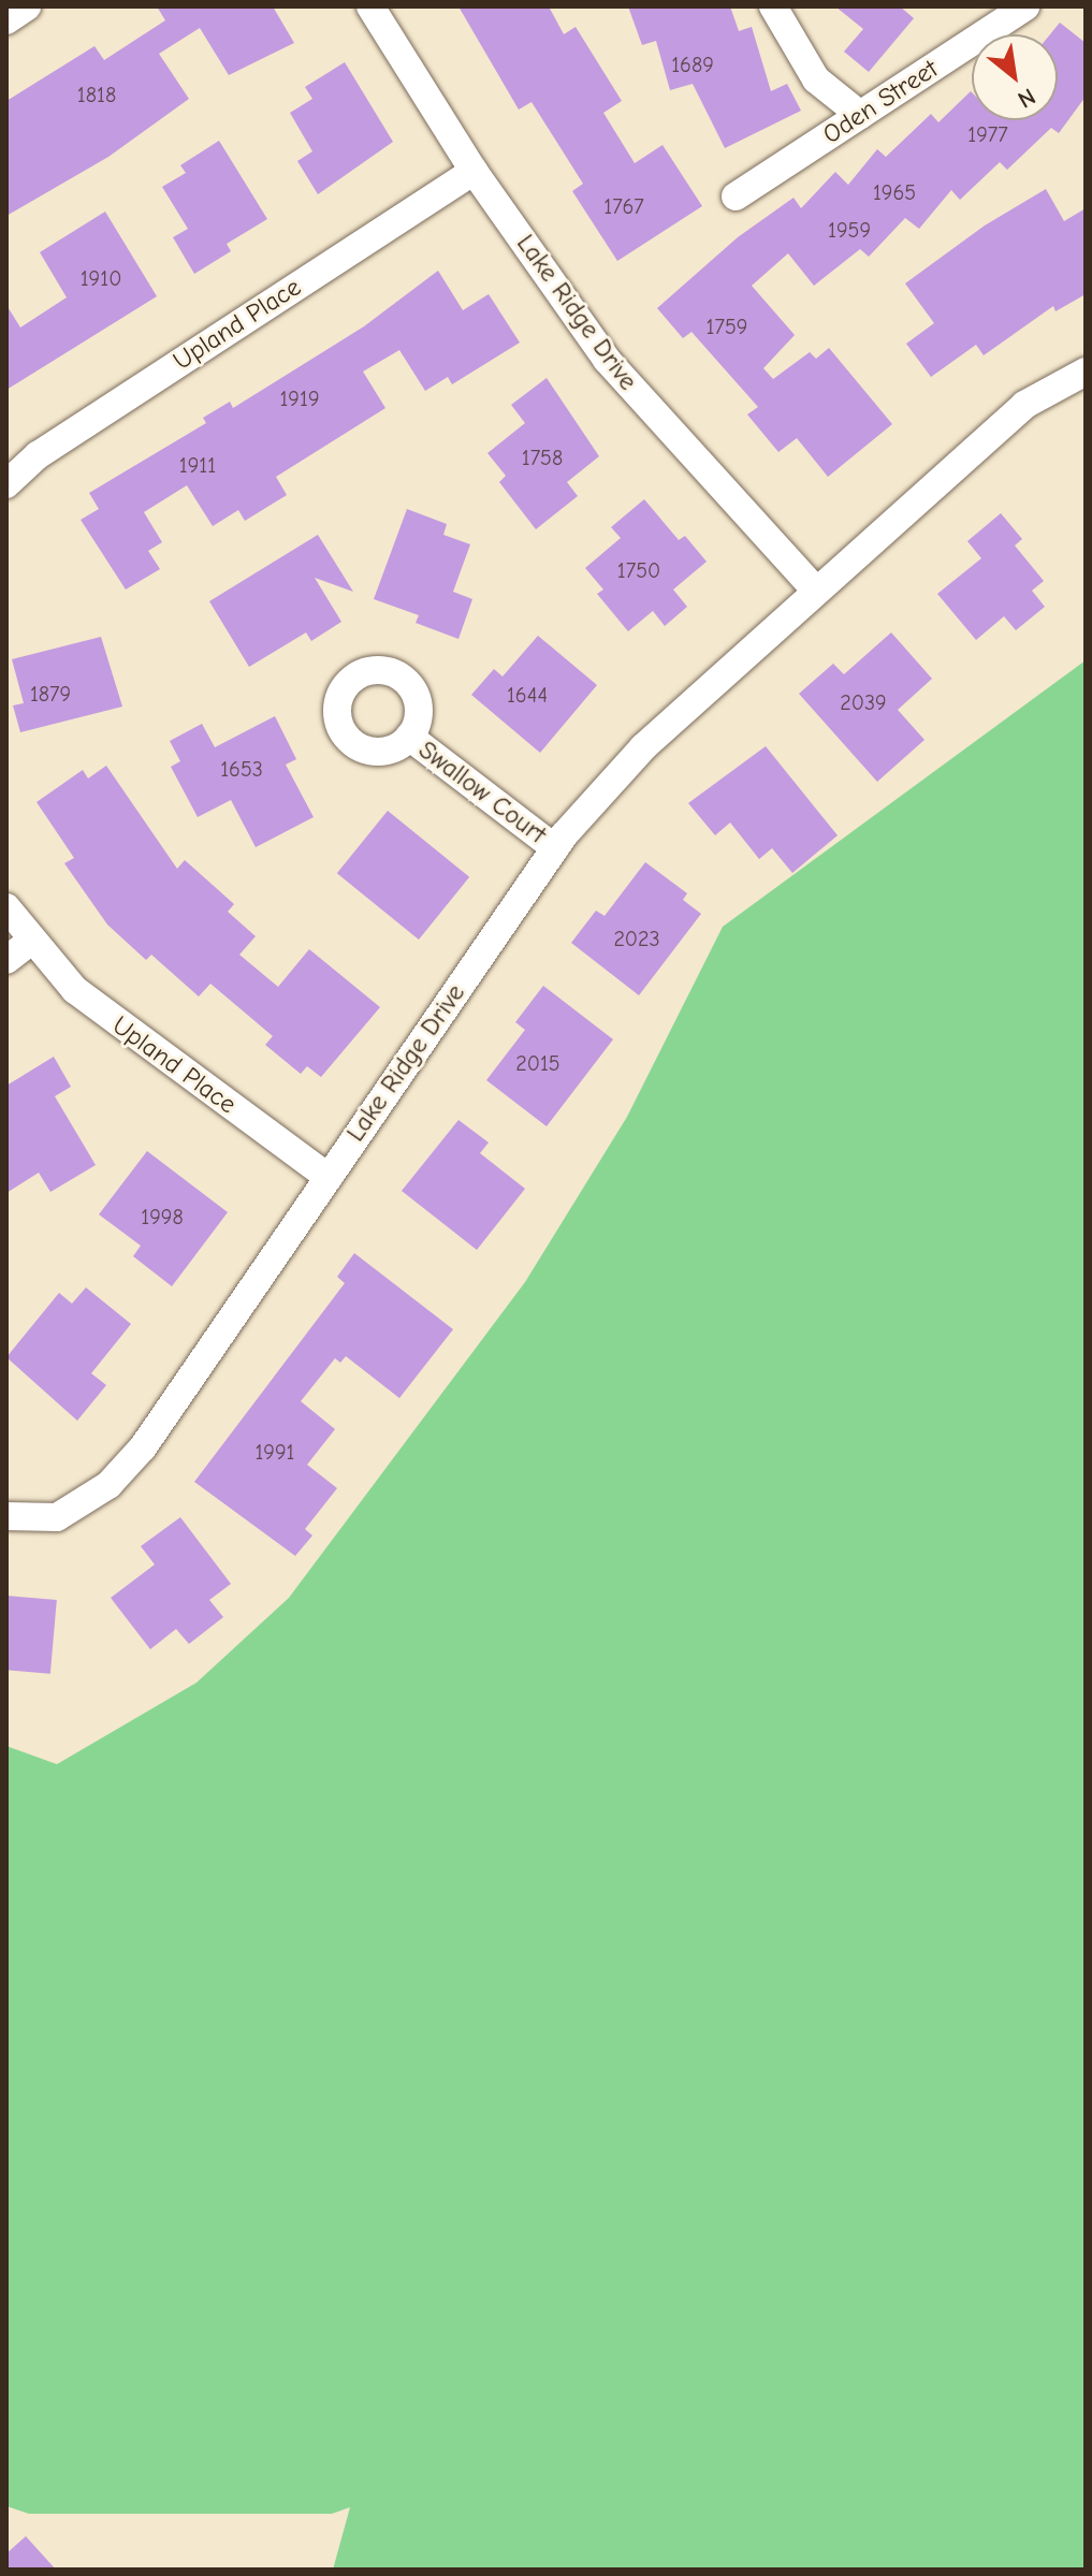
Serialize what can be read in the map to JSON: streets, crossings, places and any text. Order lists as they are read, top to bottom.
{
  "streets": {
    "street": [
      "Oden Street",
      "Lake Ridge Drive",
      "Upland Place",
      "Swallow Court"
    ]
  },
  "crossings": [
    ["Lake Ridge Drive", "Upland Place"],
    ["Lake Ridge Drive", "Swallow Court"]
  ],
  "house_numbers": [
    "1689",
    "1818",
    "1977",
    "1965",
    "1767",
    "1959",
    "1910",
    "1759",
    "1919",
    "1758",
    "1911",
    "1750",
    "1879",
    "1644",
    "2039",
    "1653",
    "2023",
    "2015",
    "1998",
    "1991"
  ],
  "north": "bottom right"
}
